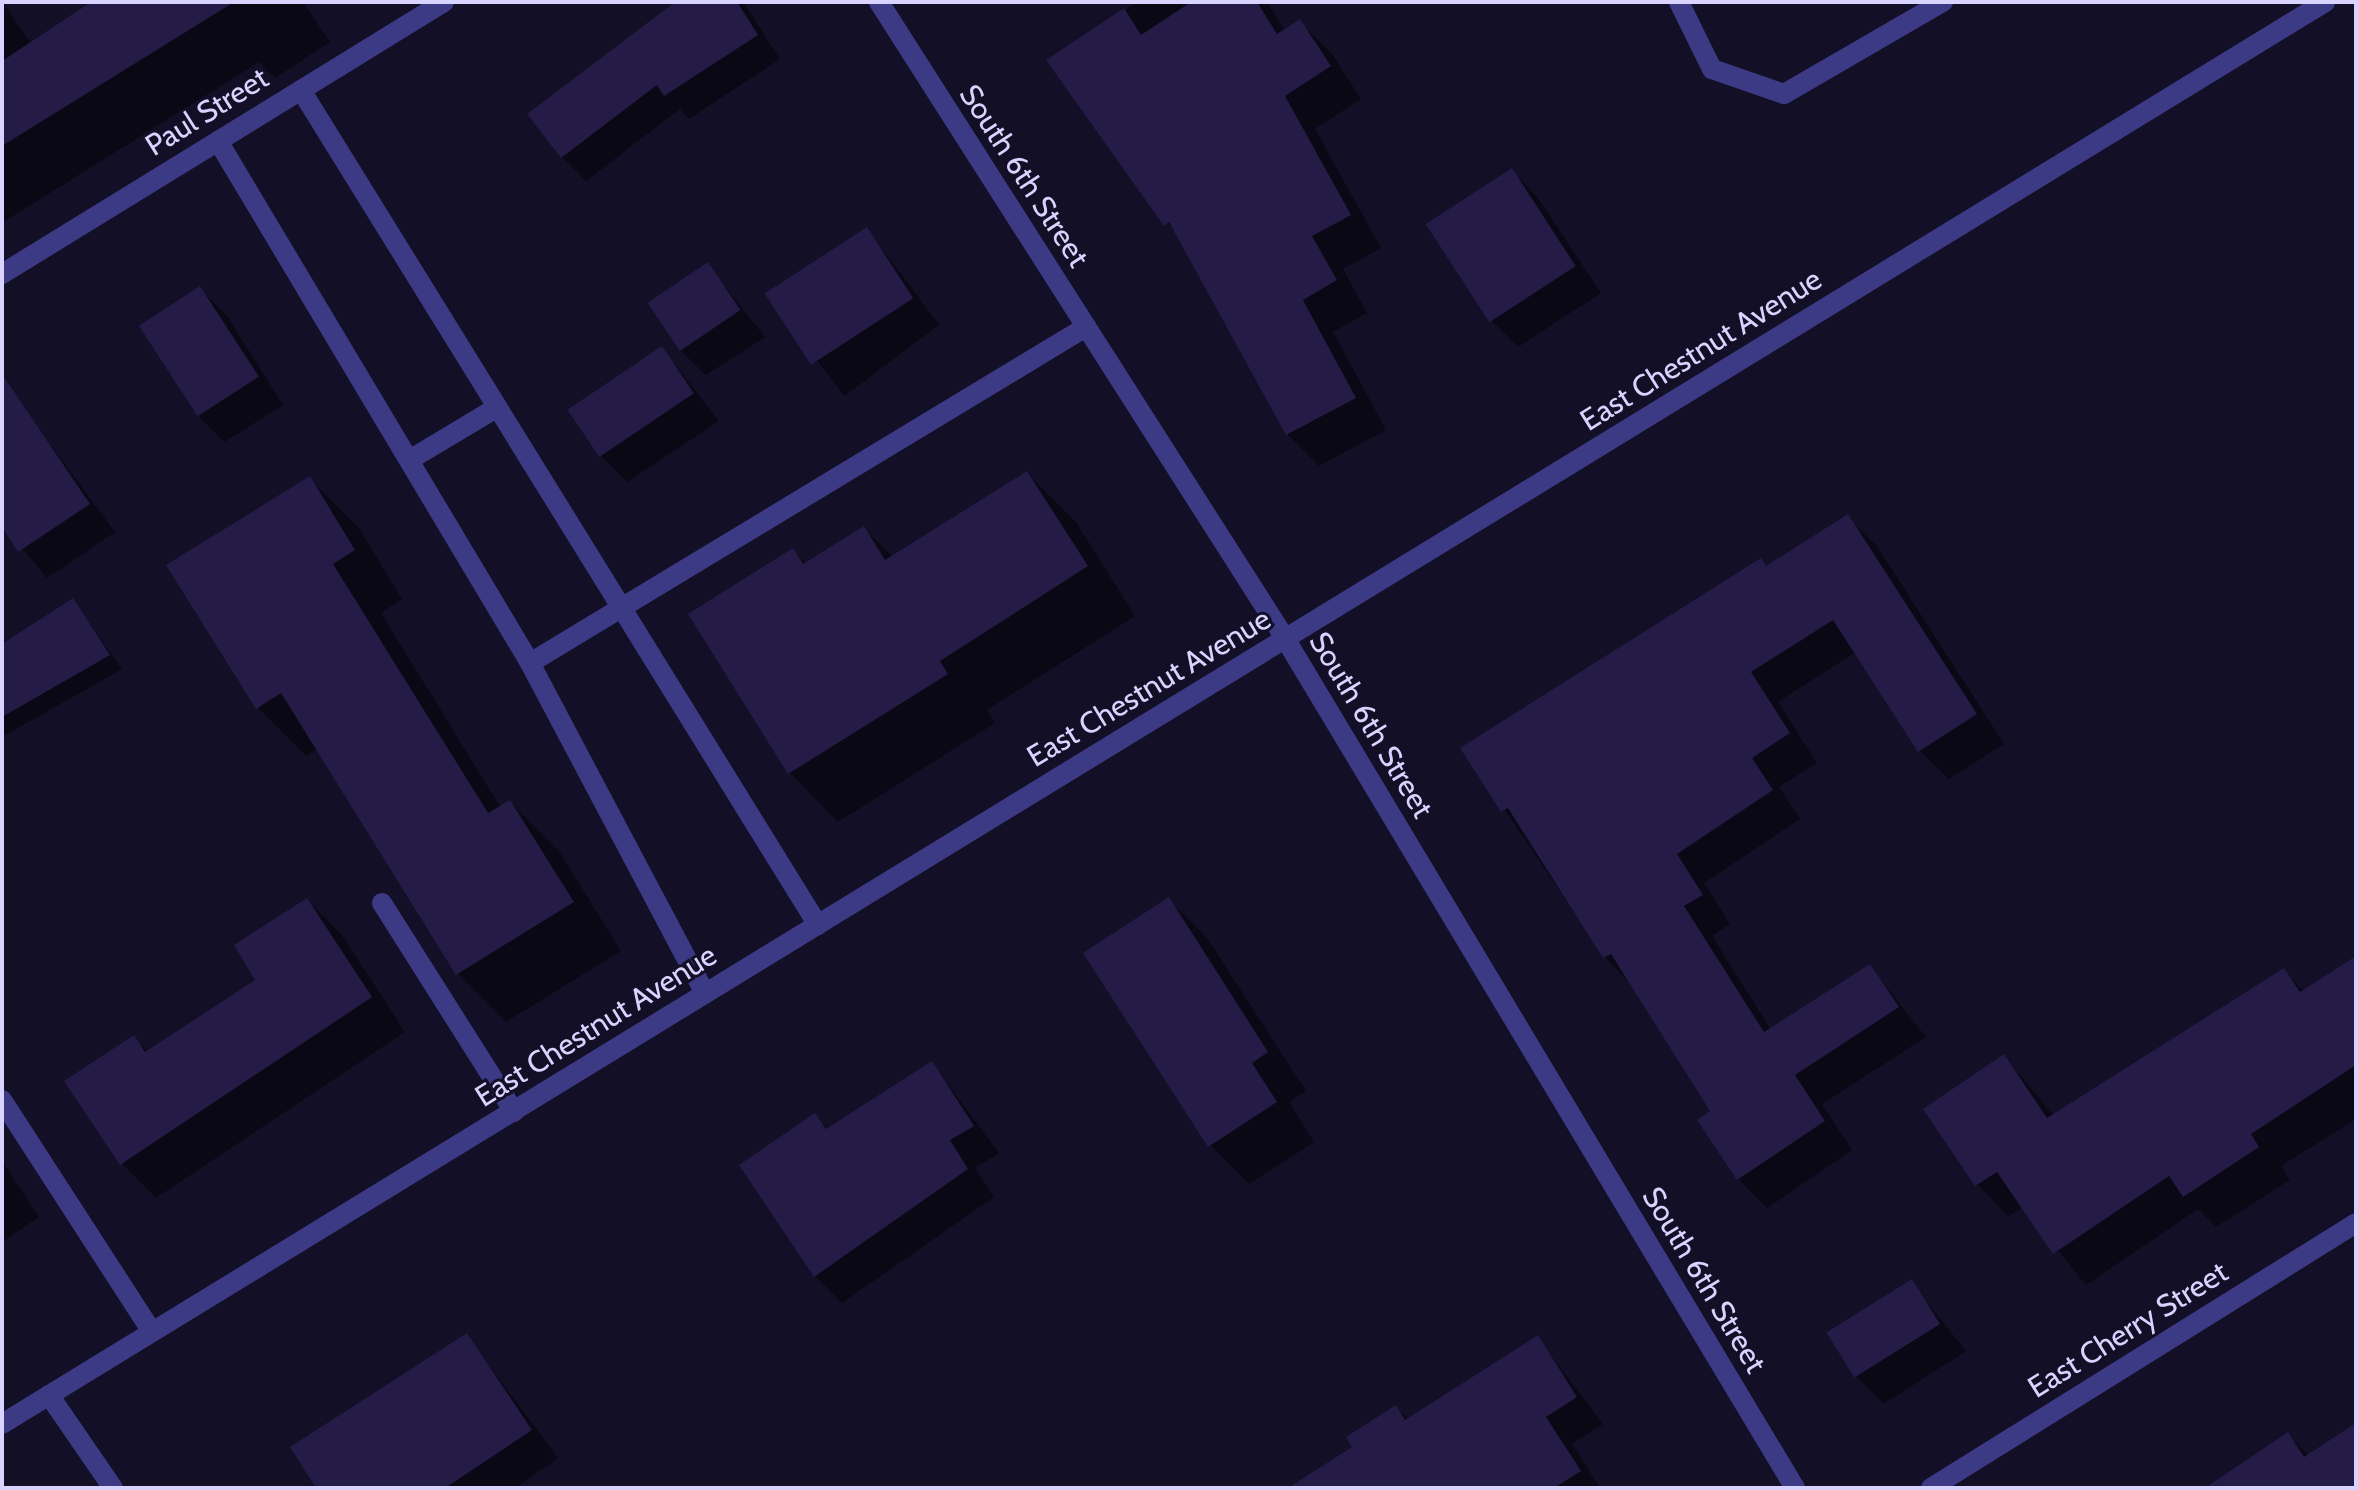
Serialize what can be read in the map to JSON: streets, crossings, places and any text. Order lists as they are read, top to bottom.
{
  "streets": {
    "street": [
      "Paul Street",
      "South 6th Street",
      "East Chestnut Avenue",
      "East Cherry Street"
    ]
  },
  "crossings": [
    ["South 6th Street", "East Chestnut Avenue"]
  ]
}
